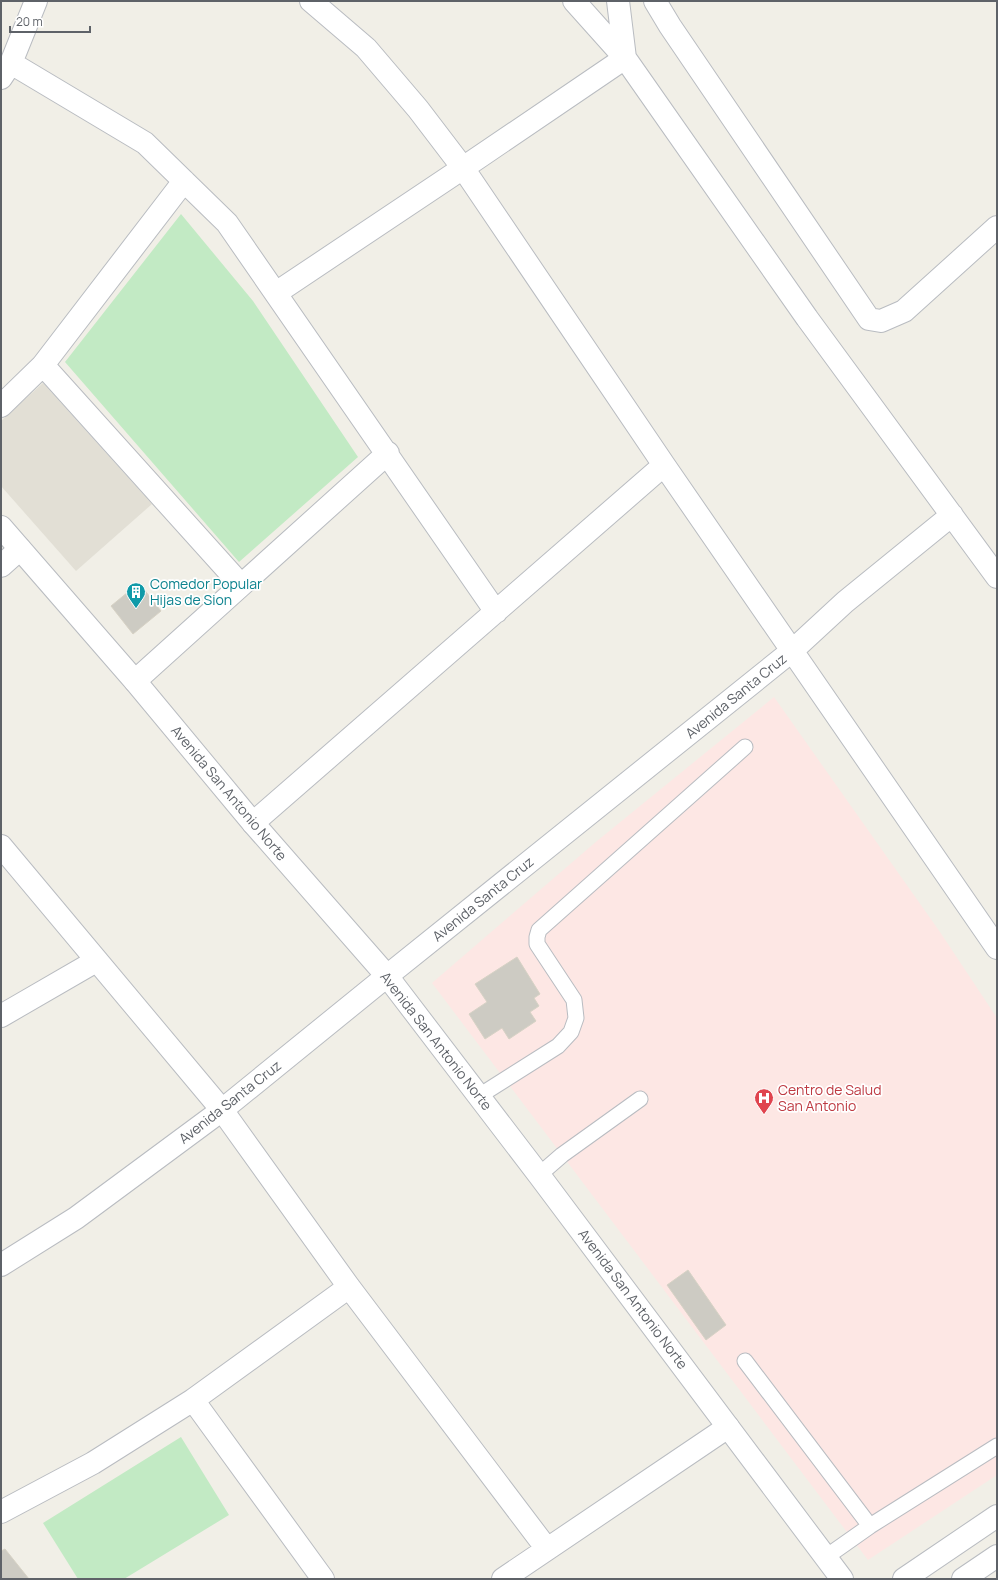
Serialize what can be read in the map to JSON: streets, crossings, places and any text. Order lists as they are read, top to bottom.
{
  "streets": {
    "street": ["Avenida Santa Cruz", "Avenida San Antonio Norte"]
  },
  "crossings": [
    ["Avenida Santa Cruz", "Avenida San Antonio Norte"]
  ],
  "places": {
    "building": ["Comedor Popular Hijas de Sion"],
    "hospital": ["Centro de Salud San Antonio"]
  },
  "scale_bar": "20 m"
}
